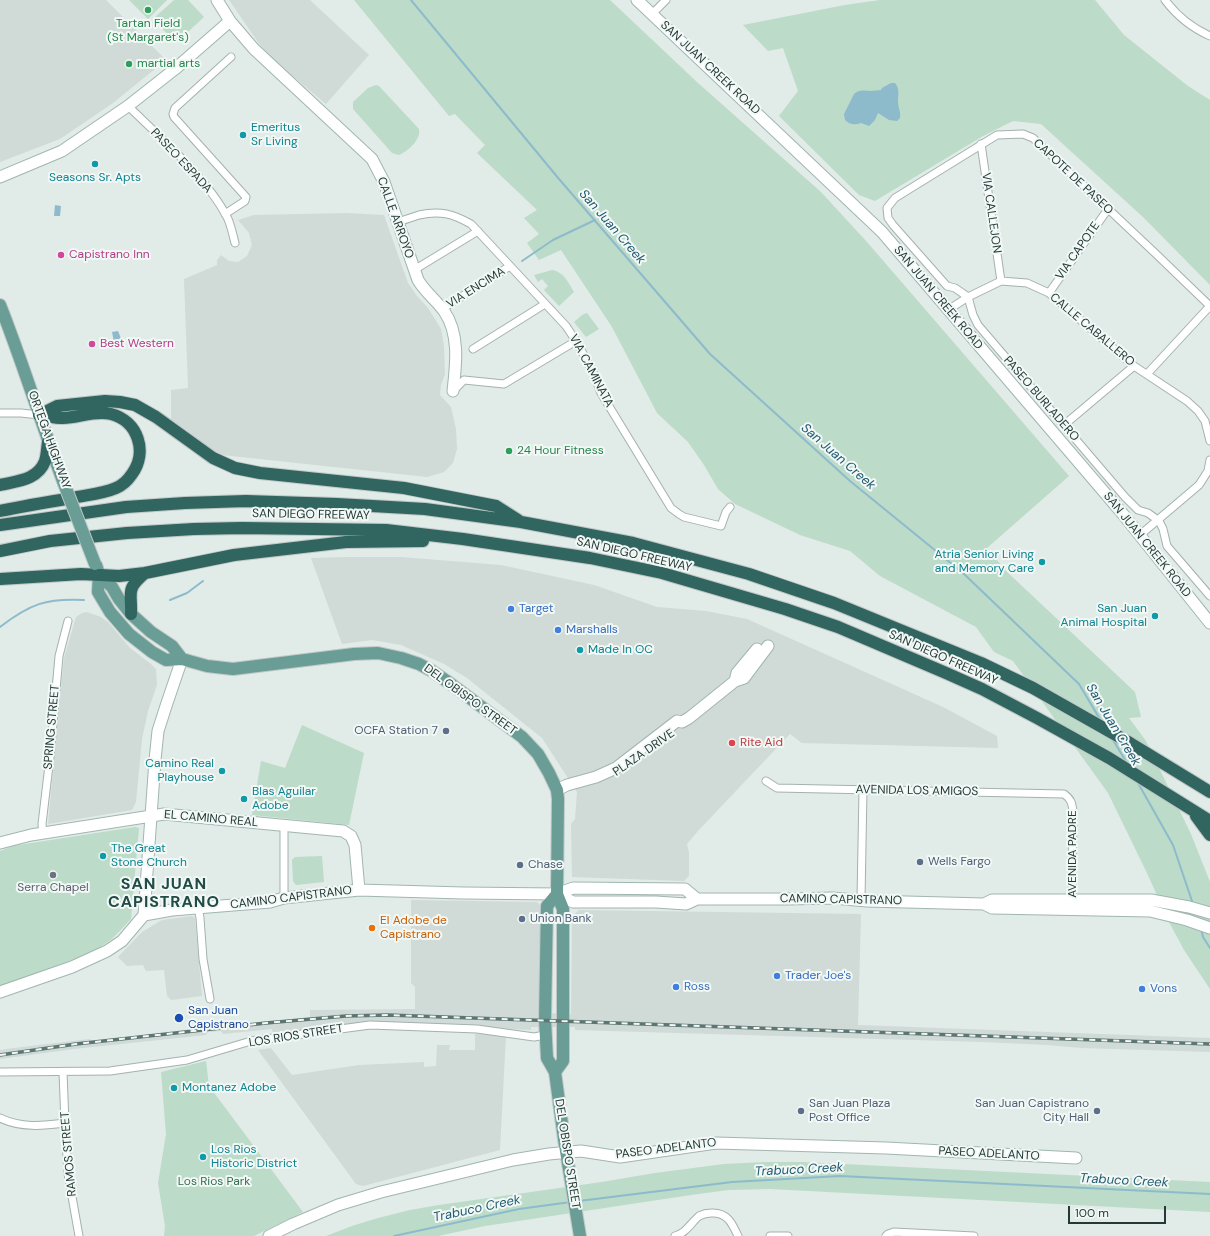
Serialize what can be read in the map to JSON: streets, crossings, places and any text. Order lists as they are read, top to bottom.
{
  "streets": {
    "highway": ["SAN DIEGO FREEWAY"],
    "main road": [
      "SAN JUAN CREEK ROAD",
      "CALLE ARROYO",
      "ORTEGA HIGHWAY",
      "DEL OBISPO STREET",
      "PLAZA DRIVE",
      "EL CAMINO REAL",
      "CAMINO CAPISTRANO",
      "PASEO ADELANTO"
    ],
    "street": [
      "PASEO ESPADA",
      "CAPOTE DE PASEO",
      "VIA CALLEJON",
      "VIA CAPOTE",
      "VIA ENCIMA",
      "CALLE CABALLERO",
      "VIA CAMINATA",
      "PASEO BURLADERO",
      "SPRING STREET",
      "AVENIDA LOS AMIGOS",
      "AVENIDA PADRE",
      "LOS RIOS STREET",
      "RAMOS STREET"
    ]
  },
  "crossings": [
    ["CAPOTE DE PASEO", "VIA CALLEJON"],
    ["CAPOTE DE PASEO", "VIA CAPOTE"],
    ["CAPOTE DE PASEO", "PASEO BURLADERO"],
    ["VIA CALLEJON", "CALLE CABALLERO"],
    ["CALLE ARROYO", "VIA ENCIMA"],
    ["CALLE ARROYO", "VIA CAMINATA"],
    ["VIA CAPOTE", "CALLE CABALLERO"],
    ["VIA ENCIMA", "VIA CAMINATA"],
    ["ORTEGA HIGHWAY", "DEL OBISPO STREET"],
    ["DEL OBISPO STREET", "PLAZA DRIVE"],
    ["DEL OBISPO STREET", "CAMINO CAPISTRANO"],
    ["DEL OBISPO STREET", "LOS RIOS STREET"],
    ["DEL OBISPO STREET", "PASEO ADELANTO"],
    ["SPRING STREET", "EL CAMINO REAL"],
    ["AVENIDA LOS AMIGOS", "AVENIDA PADRE"],
    ["EL CAMINO REAL", "CAMINO CAPISTRANO"],
    ["AVENIDA PADRE", "CAMINO CAPISTRANO"],
    ["LOS RIOS STREET", "RAMOS STREET"]
  ],
  "districts": ["SAN JUAN CAPISTRANO"],
  "water": ["San Juan Creek", "Trabuco Creek"],
  "parks": ["Los Rios Park"],
  "places": [
    "Tartan Field (St Margaret's)",
    "martial arts",
    "Emeritus Sr Living",
    "Seasons Sr. Apts",
    "Capistrano Inn",
    "Best Western",
    "24 Hour Fitness",
    "Atria Senior Living and Memory Care",
    "Target",
    "San Juan Animal Hospital",
    "Marshalls",
    "Made In OC",
    "OCFA Station 7",
    "Rite Aid",
    "Camino Real Playhouse",
    "Blas Aguilar Adobe",
    "The Great Stone Church",
    "Wells Fargo",
    "Chase",
    "Serra Chapel",
    "Union Bank",
    "El Adobe de Capistrano",
    "Trader Joe's",
    "Ross",
    "Vons",
    "San Juan Capistrano",
    "Montanez Adobe",
    "San Juan Plaza Post Office",
    "San Juan Capistrano City Hall",
    "Los Rios Historic District"
  ],
  "scale_bar": "100 m"
}
